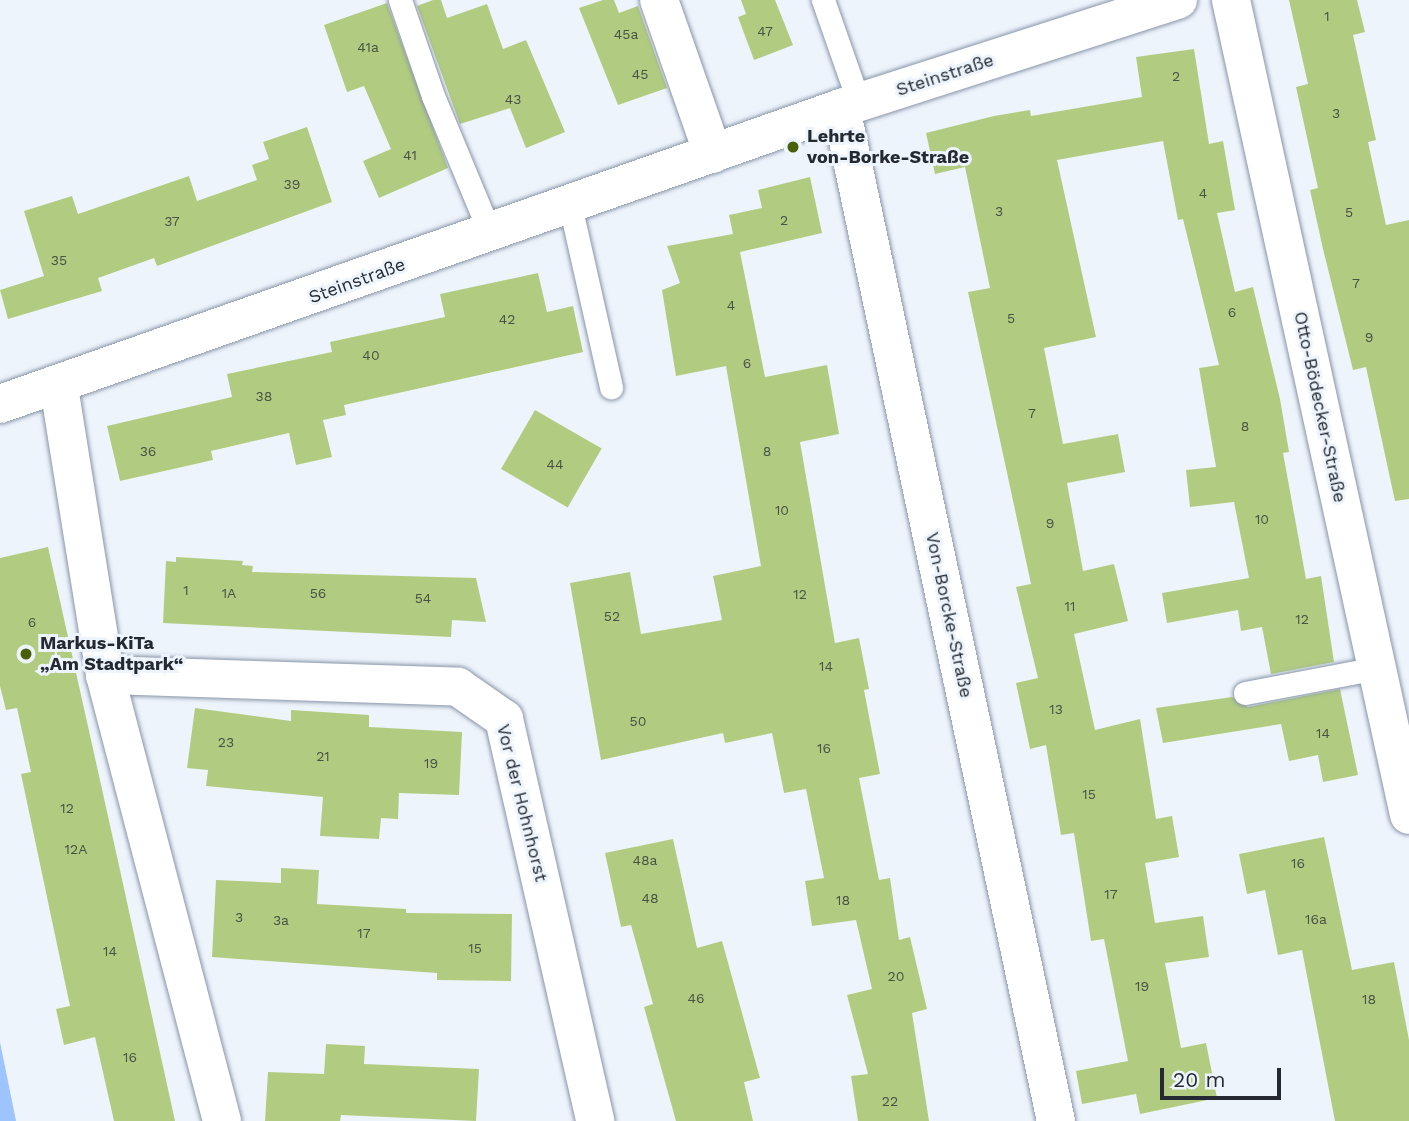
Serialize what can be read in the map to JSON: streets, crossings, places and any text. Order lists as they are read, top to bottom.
{
  "streets": {
    "street": [
      "Steinstraße",
      "Otto-Bödecker-Straße",
      "Von-Borcke-Straße",
      "Vor der Hohnhorst"
    ]
  },
  "crossings": [
    ["Steinstraße", "Von-Borcke-Straße"]
  ],
  "places": ["Lehrte von-Borke-Straße", "Markus-KiTa „Am Stadtpark“"],
  "house_numbers": [
    "1",
    "47",
    "45a",
    "41a",
    "45",
    "2",
    "43",
    "3",
    "41",
    "39",
    "4",
    "3",
    "5",
    "2",
    "37",
    "35",
    "7",
    "4",
    "6",
    "5",
    "42",
    "9",
    "40",
    "6",
    "38",
    "7",
    "8",
    "36",
    "8",
    "44",
    "10",
    "10",
    "9",
    "1",
    "1A",
    "56",
    "12",
    "54",
    "11",
    "52",
    "12",
    "6",
    "14",
    "13",
    "50",
    "14",
    "23",
    "16",
    "21",
    "19",
    "15",
    "12",
    "12A",
    "48a",
    "16",
    "17",
    "48",
    "18",
    "3",
    "16a",
    "3a",
    "17",
    "15",
    "14",
    "20",
    "19",
    "46",
    "18",
    "16",
    "22"
  ],
  "scale_bar": "20 m"
}
